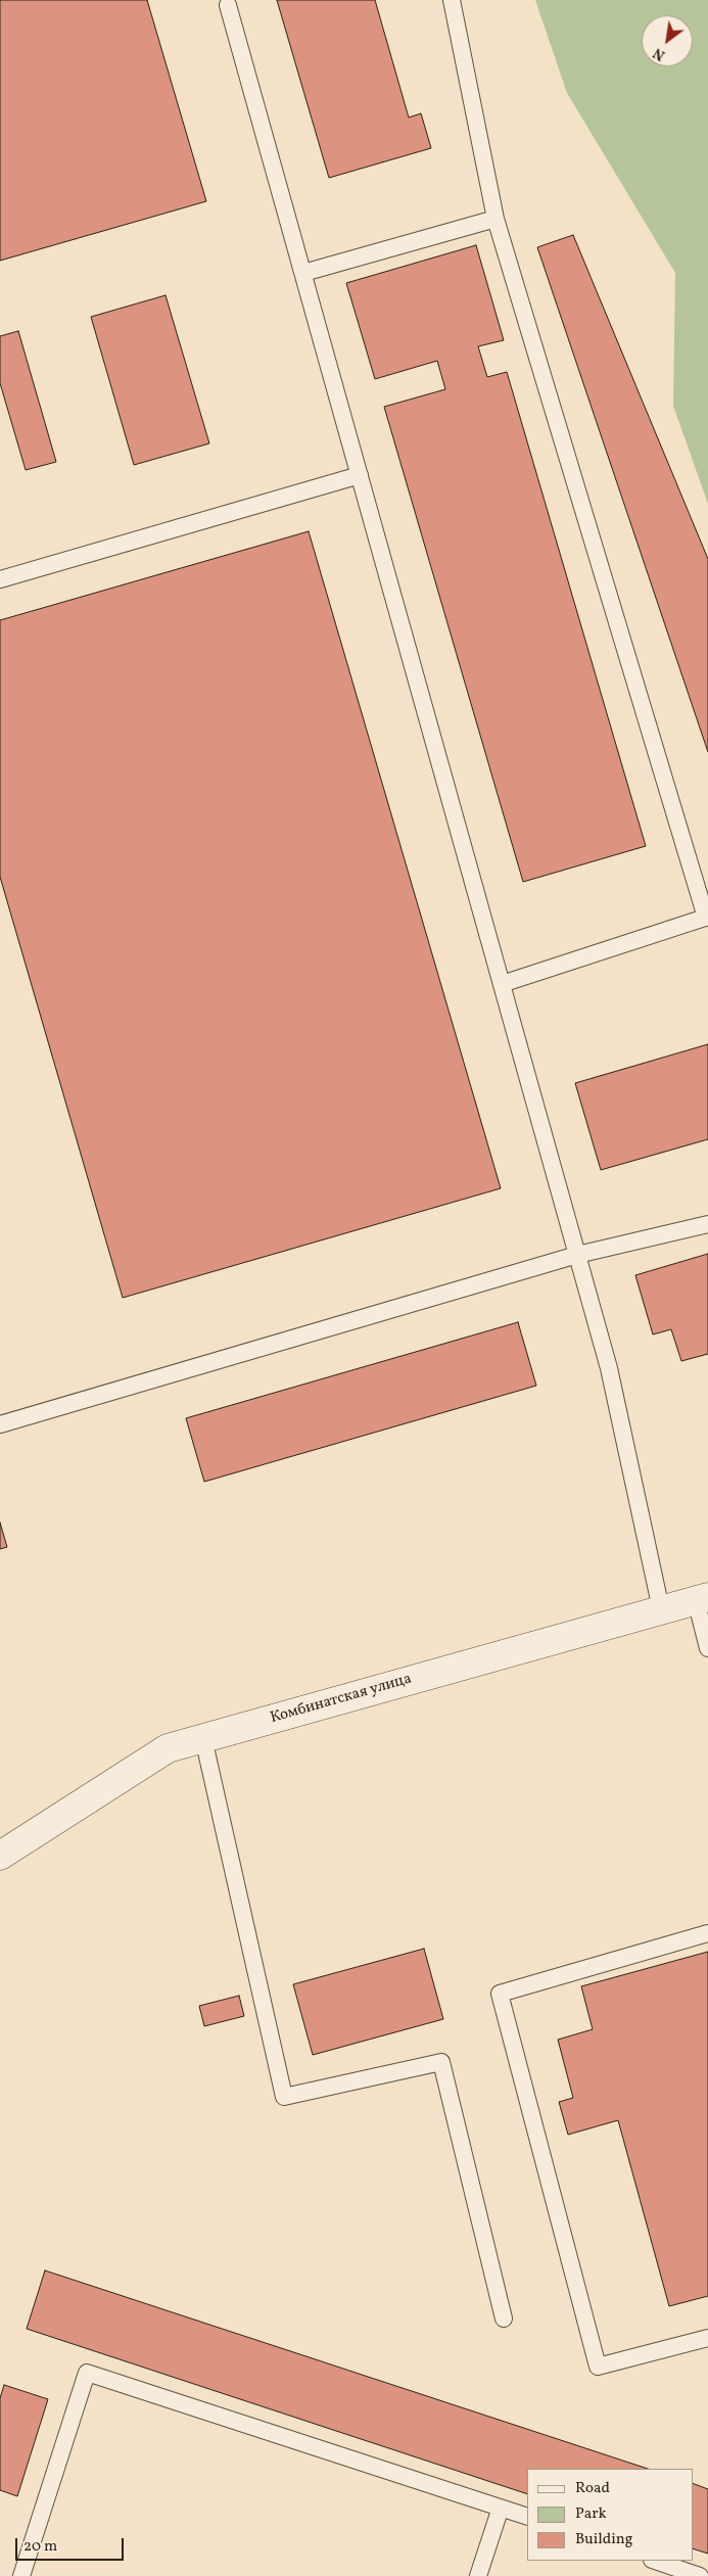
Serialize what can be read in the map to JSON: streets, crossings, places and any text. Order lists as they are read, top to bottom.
{
  "streets": {
    "street": ["Комбинатская улица"]
  },
  "legend": ["Road", "Park", "Building"],
  "scale_bar": "20 m",
  "north": "bottom left"
}
